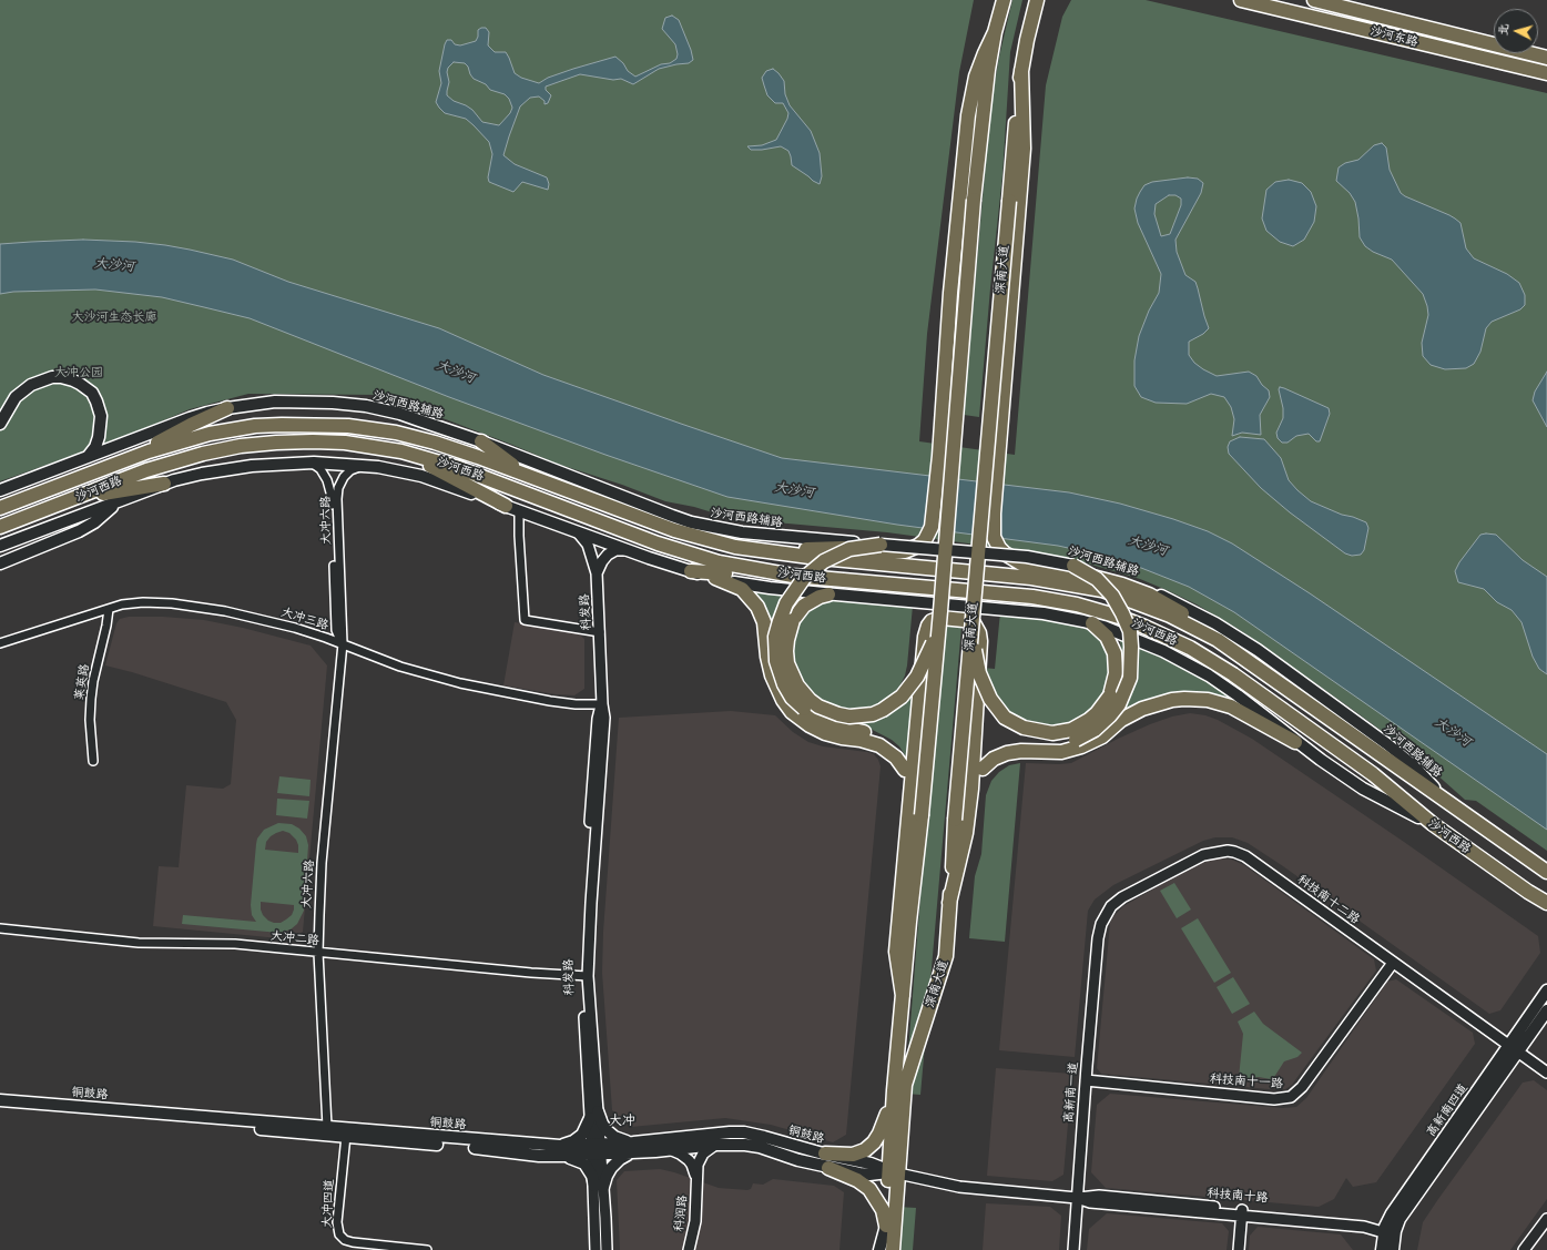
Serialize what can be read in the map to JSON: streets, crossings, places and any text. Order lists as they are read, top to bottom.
{
  "streets": {
    "main road": [
      "沙河东路",
      "深南大道",
      "沙河西路辅路",
      "沙河西路",
      "铜鼓路",
      "高新南四道"
    ],
    "street": [
      "大冲六路",
      "科发路",
      "大冲三路",
      "莱英路",
      "科技南十二路",
      "大冲二路",
      "科技南十一路",
      "高新南一道",
      "科技南十路",
      "大冲四道",
      "科润路"
    ]
  },
  "crossings": [
    ["深南大道", "铜鼓路"],
    ["深南大道", "科技南十路"],
    ["沙河西路辅路", "沙河西路"],
    ["大冲六路", "大冲三路"],
    ["大冲六路", "大冲二路"],
    ["大冲六路", "铜鼓路"],
    ["科发路", "大冲三路"],
    ["科发路", "大冲二路"],
    ["科发路", "铜鼓路"],
    ["大冲三路", "莱英路"],
    ["科技南十二路", "科技南十一路"],
    ["科技南十二路", "高新南一道"],
    ["科技南十二路", "高新南四道"],
    ["科技南十一路", "高新南一道"],
    ["高新南一道", "科技南十路"],
    ["铜鼓路", "科技南十路"],
    ["铜鼓路", "大冲四道"],
    ["铜鼓路", "科润路"],
    ["高新南四道", "科技南十路"]
  ],
  "districts": ["大冲"],
  "water": ["大沙河"],
  "parks": ["大沙河生态长廊", "大冲公园"],
  "north": "left"
}
